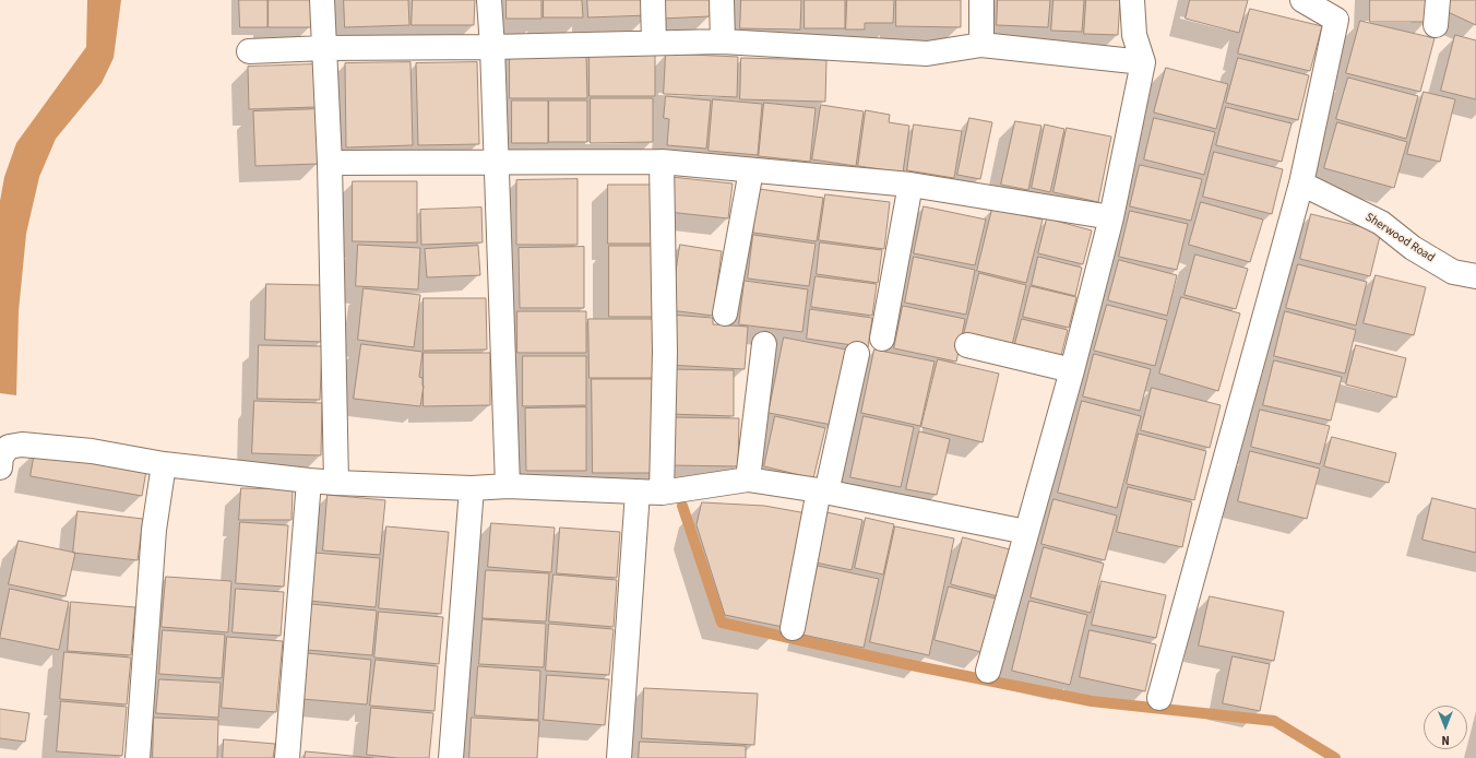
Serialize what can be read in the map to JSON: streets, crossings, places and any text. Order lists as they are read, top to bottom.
{
  "streets": {
    "street": ["Sherwood Road"]
  },
  "north": "bottom"
}
